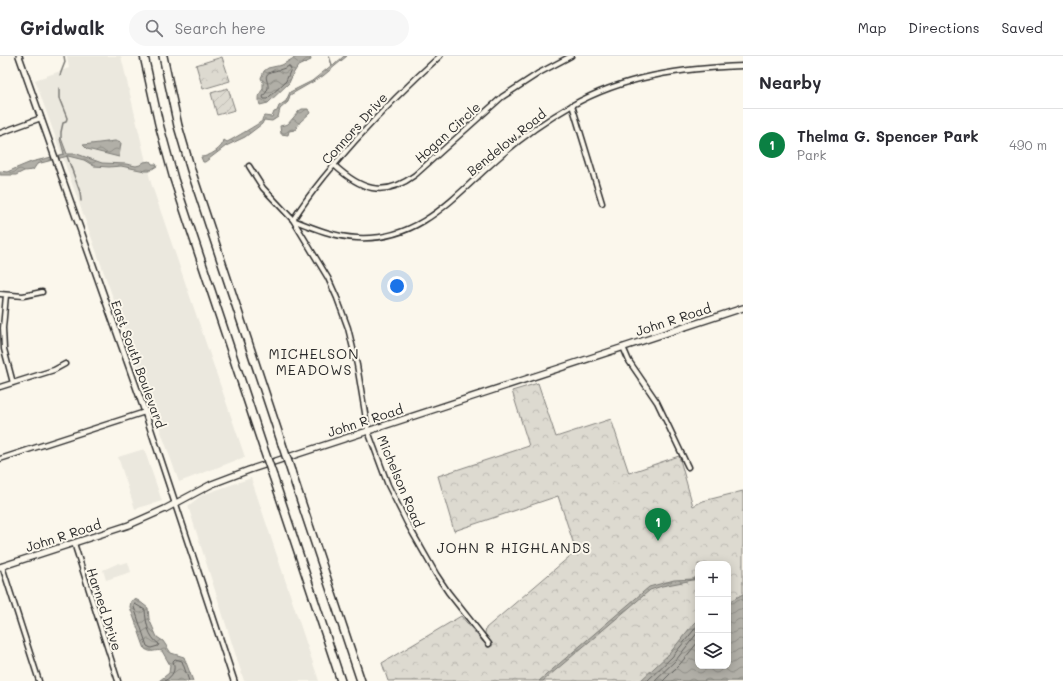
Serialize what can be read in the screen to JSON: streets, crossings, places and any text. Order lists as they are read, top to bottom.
{
  "streets": {
    "main road": ["John R Road"],
    "street": [
      "Connors Drive",
      "Hogan Circle",
      "Bendelow Road",
      "East South Boulevard",
      "Michelson Road",
      "Harned Drive"
    ]
  },
  "crossings": [
    ["Connors Drive", "Hogan Circle"],
    ["Connors Drive", "Bendelow Road"],
    ["Connors Drive", "Michelson Road"],
    ["Bendelow Road", "Michelson Road"],
    ["John R Road", "East South Boulevard"],
    ["John R Road", "Michelson Road"],
    ["John R Road", "Harned Drive"]
  ],
  "districts": ["MICHELSON MEADOWS", "JOHN R HIGHLANDS"],
  "page": {
    "header": "Gridwalk",
    "search": "Search here",
    "nav": ["Map", "Directions", "Saved"],
    "heading": "Nearby",
    "list": [
      {
        "mark": "1",
        "name": "Thelma G. Spencer Park",
        "note": "Park",
        "value": "490 m"
      }
    ],
    "pins": "1",
    "map_buttons": ["+", "−"]
  }
}
